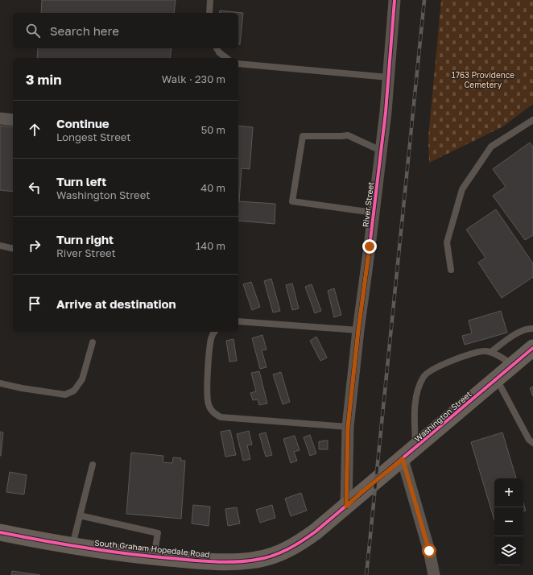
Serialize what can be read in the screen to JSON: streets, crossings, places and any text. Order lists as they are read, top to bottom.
{
  "streets": {
    "street": ["River Street", "Washington Street", "South Graham Hopedale Road"]
  },
  "crossings": [
    ["River Street", "Washington Street"],
    ["River Street", "South Graham Hopedale Road"],
    ["Washington Street", "South Graham Hopedale Road"]
  ],
  "parks": ["1763 Providence Cemetery"],
  "page": {
    "search": "Search here",
    "heading": ["3 min", "Walk · 230 m"],
    "list": [
      ["Continue", "Longest Street", "50 m"],
      ["Turn left", "Washington Street", "40 m"],
      ["Turn right", "River Street", "140 m"],
      "Arrive at destination"
    ],
    "map_buttons": ["+", "−"]
  }
}
